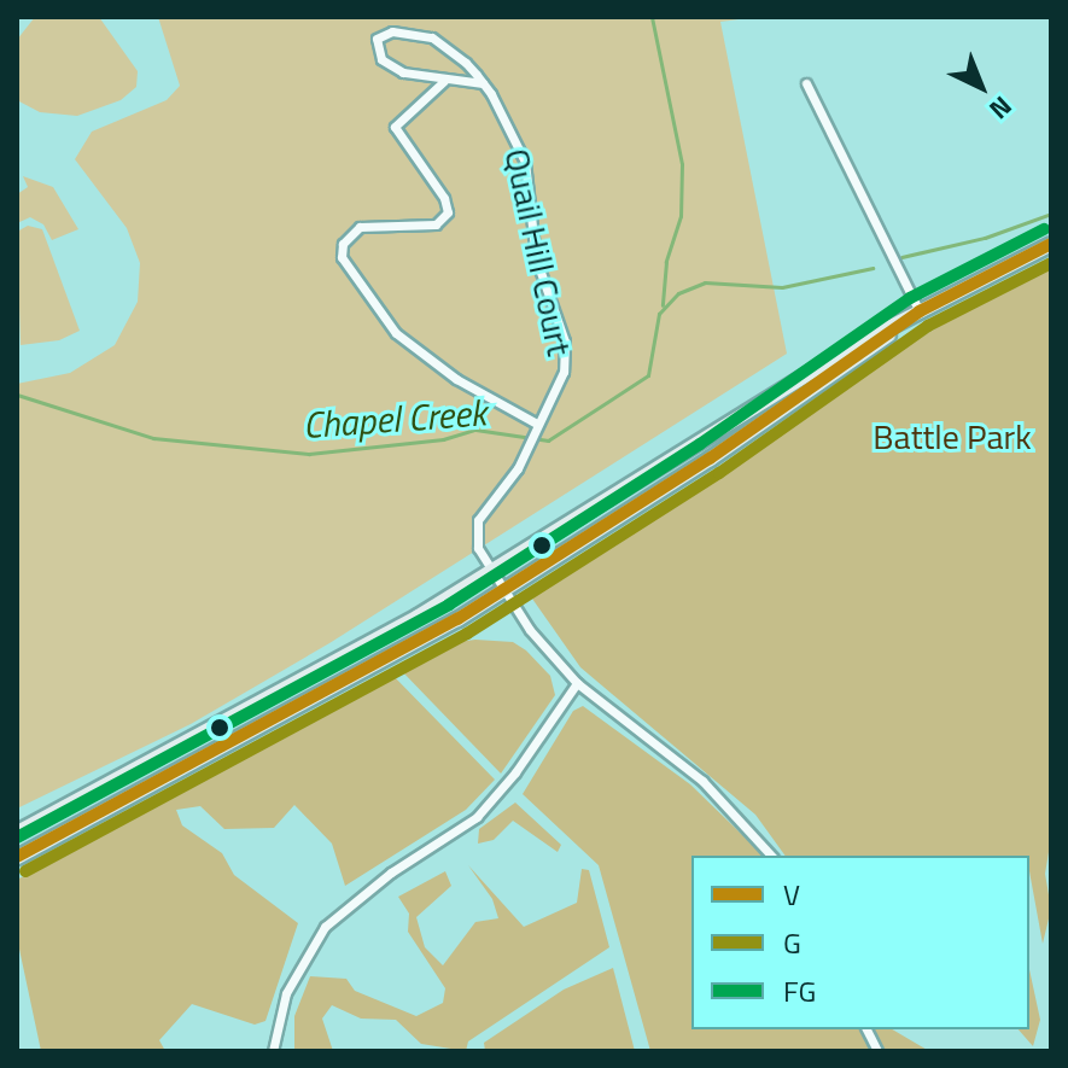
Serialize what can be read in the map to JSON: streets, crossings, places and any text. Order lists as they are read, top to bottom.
{
  "streets": {
    "street": ["Quail Hill Court"]
  },
  "water": ["Chapel Creek"],
  "parks": ["Battle Park"],
  "lines": ["transit line FG", "transit line V", "transit line G"],
  "legend": ["V", "G", "FG"],
  "north": "bottom right"
}
